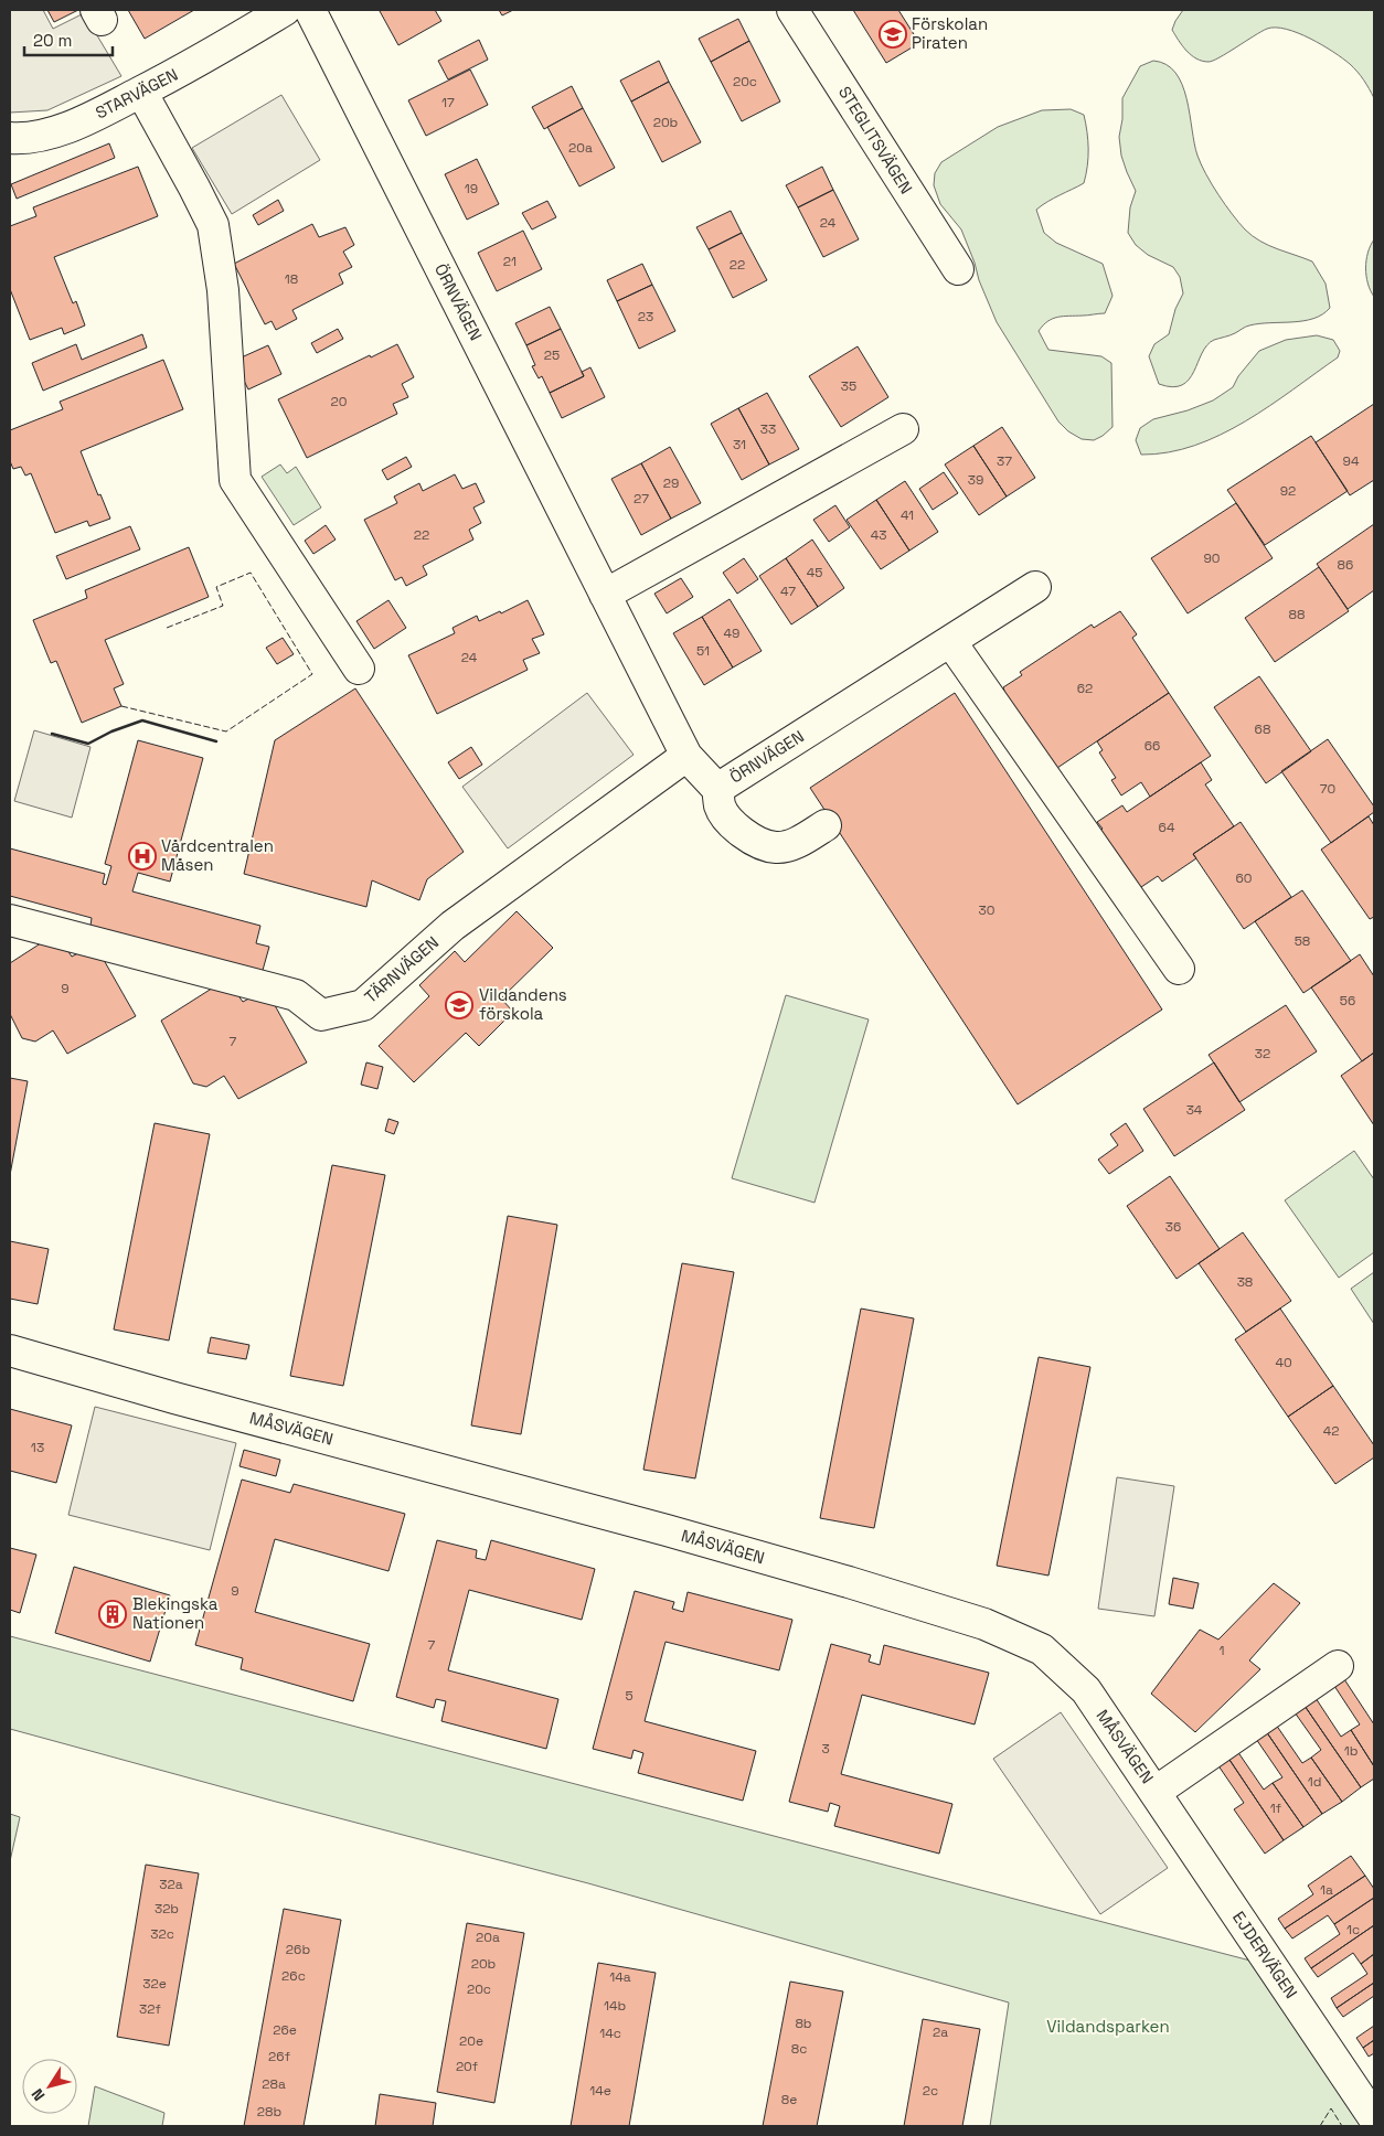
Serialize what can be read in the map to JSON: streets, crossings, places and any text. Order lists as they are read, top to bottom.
{
  "streets": {
    "street": [
      "STARVÄGEN",
      "STEGLITSVÄGEN",
      "ÖRNVÄGEN",
      "TÄRNVÄGEN",
      "MÅSVÄGEN",
      "EJDERVÄGEN"
    ]
  },
  "crossings": [
    ["ÖRNVÄGEN", "TÄRNVÄGEN"],
    ["MÅSVÄGEN", "EJDERVÄGEN"]
  ],
  "parks": ["Vildandsparken"],
  "places": {
    "school or university": ["Förskolan Piraten", "Vildandens förskola"],
    "hospital": ["Vårdcentralen Måsen"],
    "building": ["Blekingska Nationen"]
  },
  "house_numbers": [
    "20c",
    "17",
    "20b",
    "20a",
    "19",
    "24",
    "21",
    "22",
    "18",
    "23",
    "25",
    "35",
    "20",
    "33",
    "31",
    "37",
    "94",
    "39",
    "29",
    "92",
    "27",
    "41",
    "22",
    "43",
    "90",
    "86",
    "45",
    "47",
    "88",
    "49",
    "51",
    "24",
    "62",
    "68",
    "66",
    "70",
    "64",
    "60",
    "30",
    "58",
    "9",
    "56",
    "7",
    "32",
    "34",
    "36",
    "38",
    "40",
    "42",
    "13",
    "9",
    "7",
    "1",
    "5",
    "3",
    "1b",
    "1d",
    "1f",
    "32a",
    "1a",
    "32b",
    "1c",
    "32c",
    "20a",
    "26b",
    "20b",
    "26c",
    "14a",
    "32e",
    "20c",
    "14b",
    "32f",
    "8b",
    "26e",
    "2a",
    "14c",
    "20e",
    "8c",
    "26f",
    "20f",
    "28a",
    "14e",
    "2c",
    "8e",
    "28b"
  ],
  "scale_bar": "20 m",
  "north": "bottom left"
}
